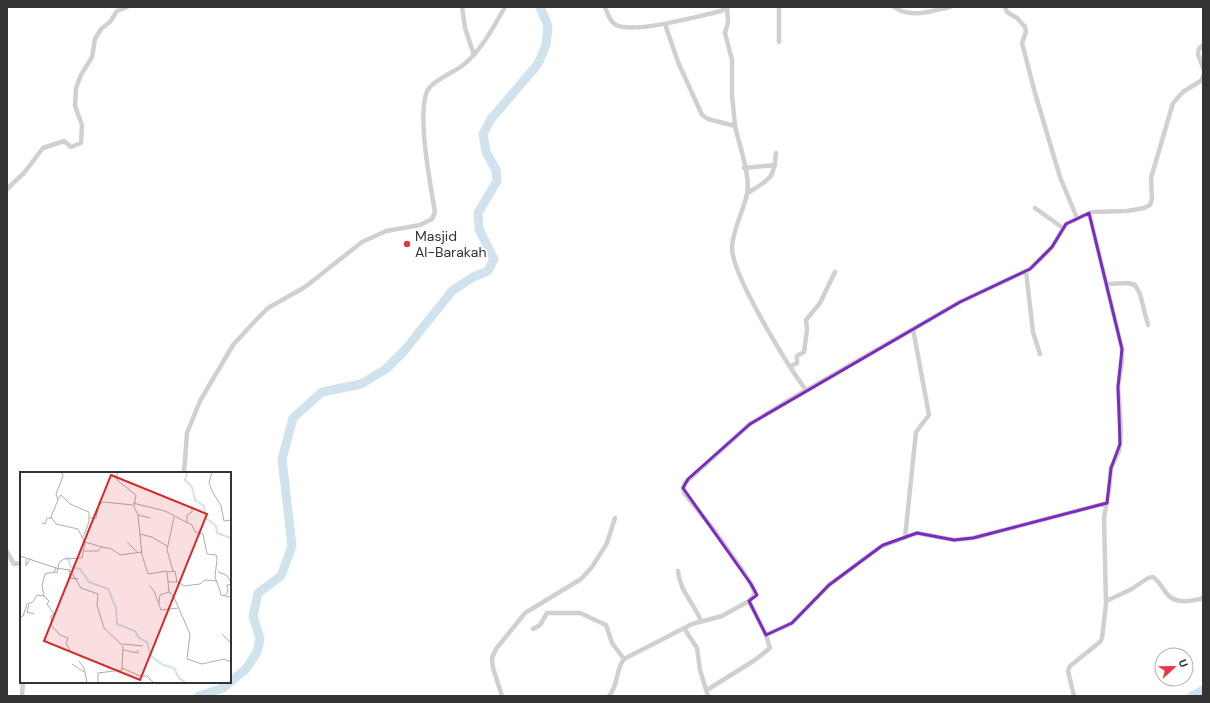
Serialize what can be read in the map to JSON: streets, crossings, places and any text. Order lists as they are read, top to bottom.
{
  "places": ["Masjid Al-Barakah"],
  "north": "right"
}
